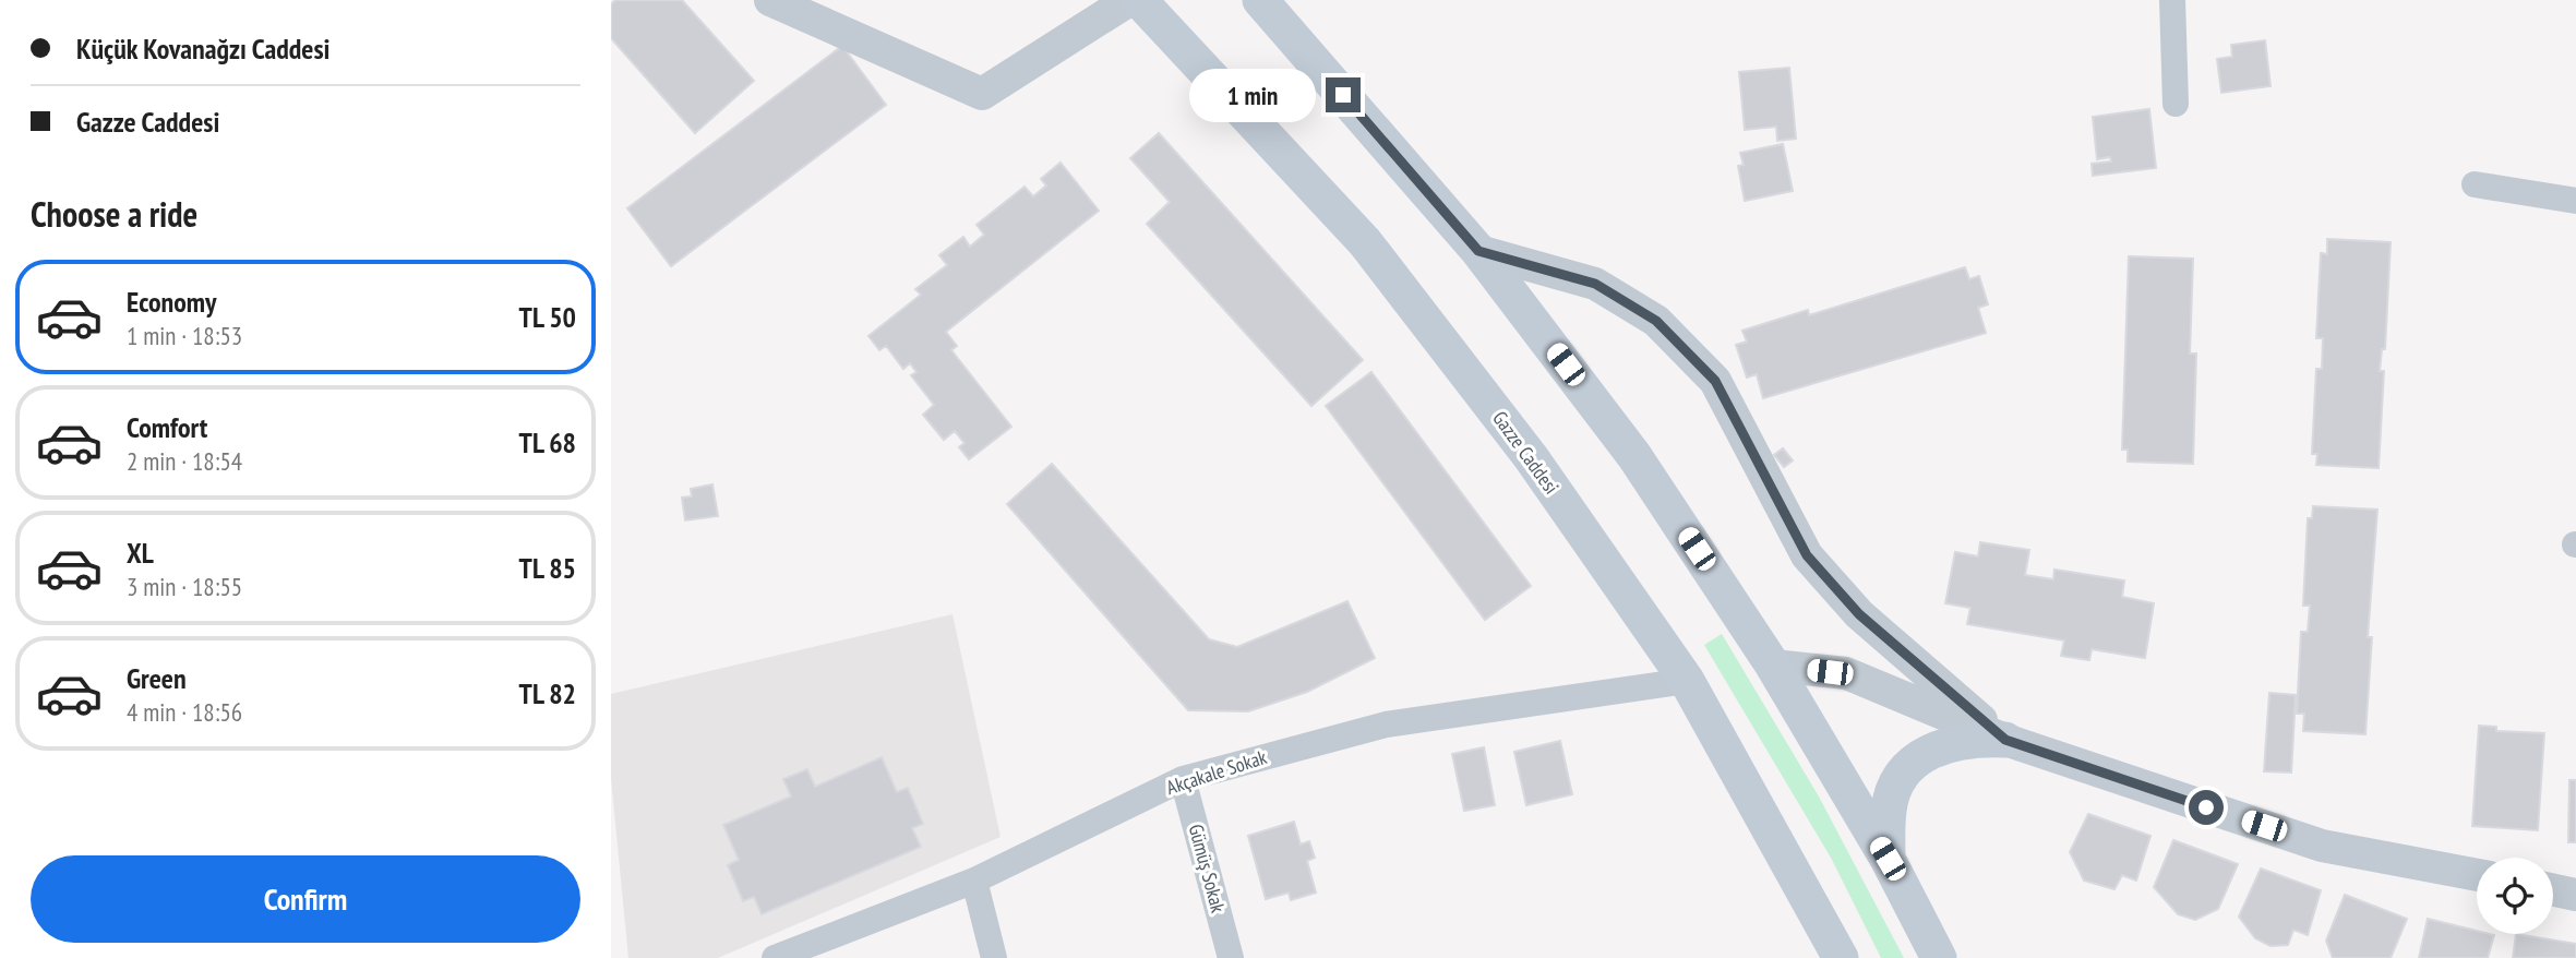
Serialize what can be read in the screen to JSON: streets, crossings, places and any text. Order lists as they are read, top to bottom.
{
  "streets": {
    "main road": ["Gazze Caddesi"],
    "street": ["Akçakale Sokak", "Gümüş Sokak"]
  },
  "crossings": [
    ["Gazze Caddesi", "Akçakale Sokak"],
    ["Akçakale Sokak", "Gümüş Sokak"]
  ],
  "page": {
    "banner": ["Küçük Kovanağzı Caddesi", "Gazze Caddesi"],
    "bubble": "1 min",
    "heading": "Choose a ride",
    "list": [
      {
        "name": "Economy",
        "note": "1 min · 18:53",
        "value": "TL 50"
      },
      {
        "name": "Comfort",
        "note": "2 min · 18:54",
        "value": "TL 68"
      },
      {
        "name": "XL",
        "note": "3 min · 18:55",
        "value": "TL 85"
      },
      {
        "name": "Green",
        "note": "4 min · 18:56",
        "value": "TL 82"
      }
    ],
    "buttons": "Confirm"
  }
}
